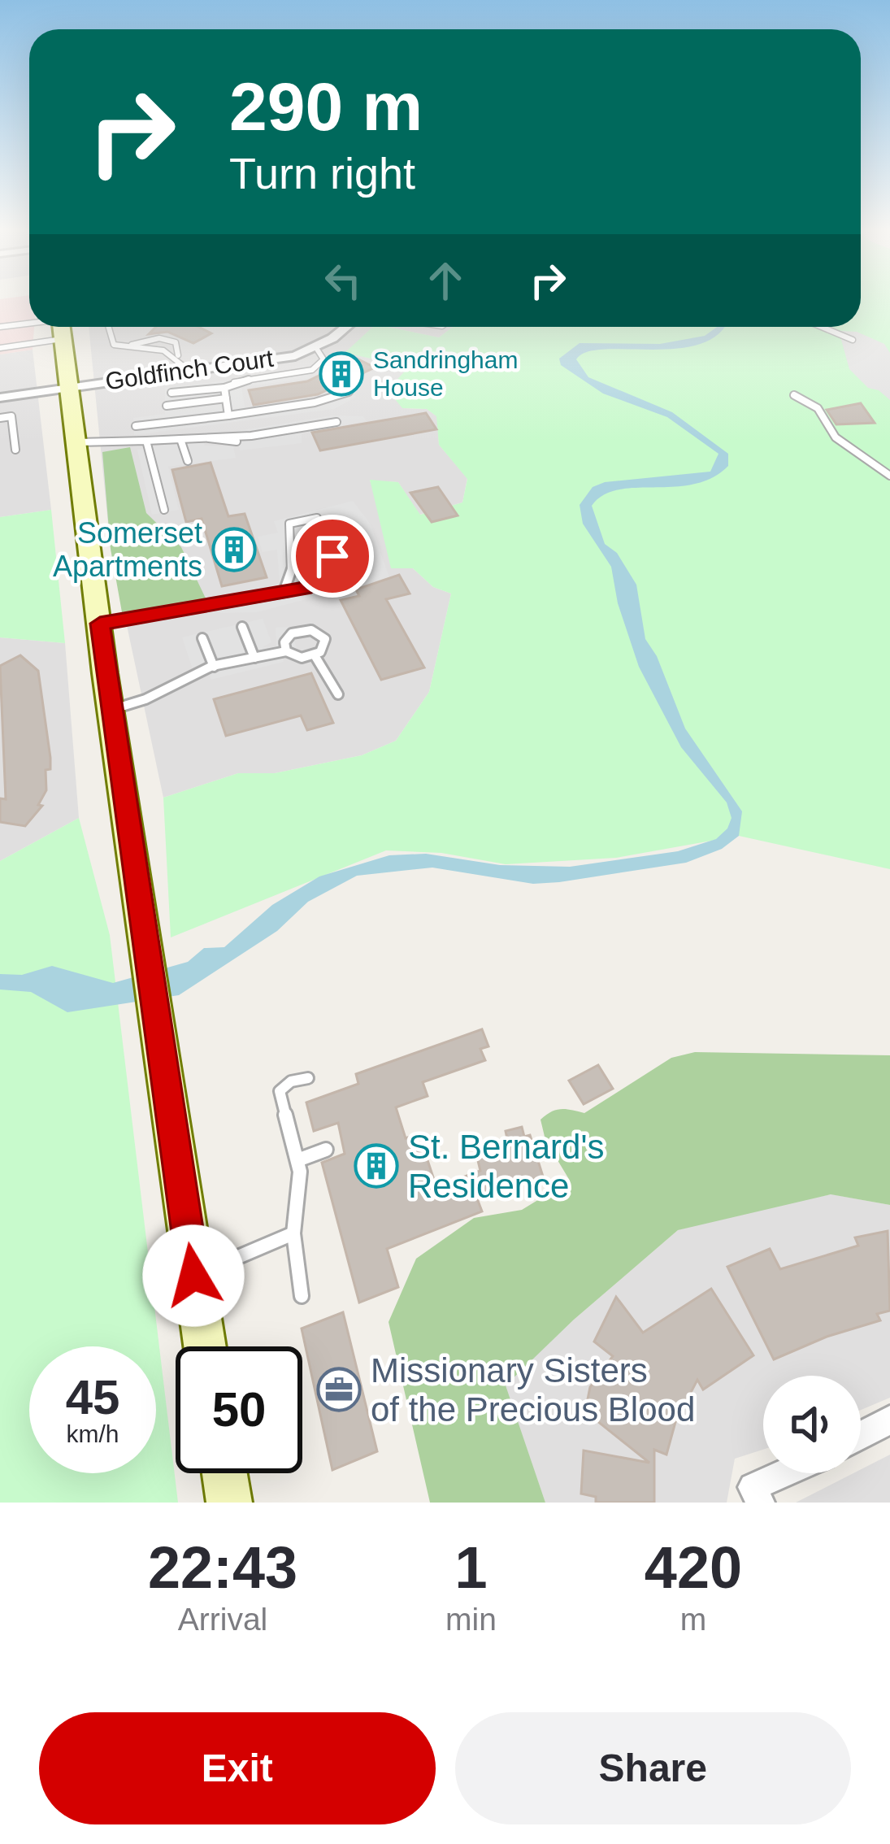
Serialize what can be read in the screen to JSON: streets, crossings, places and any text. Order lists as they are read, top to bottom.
{
  "streets": {
    "street": ["Goldfinch Court"]
  },
  "places": {
    "building": ["Sandringham House", "Somerset Apartments", "St. Bernard's Residence"],
    "office": ["Missionary Sisters of the Precious Blood"]
  },
  "page": {
    "turn": ["290 m", "Turn right"],
    "speed": "45 km/h",
    "limit": "50",
    "eta": [
      "22:43",
      "Arrival",
      "1",
      "min",
      "420",
      "m"
    ],
    "buttons": ["Exit", "Share"]
  }
}
